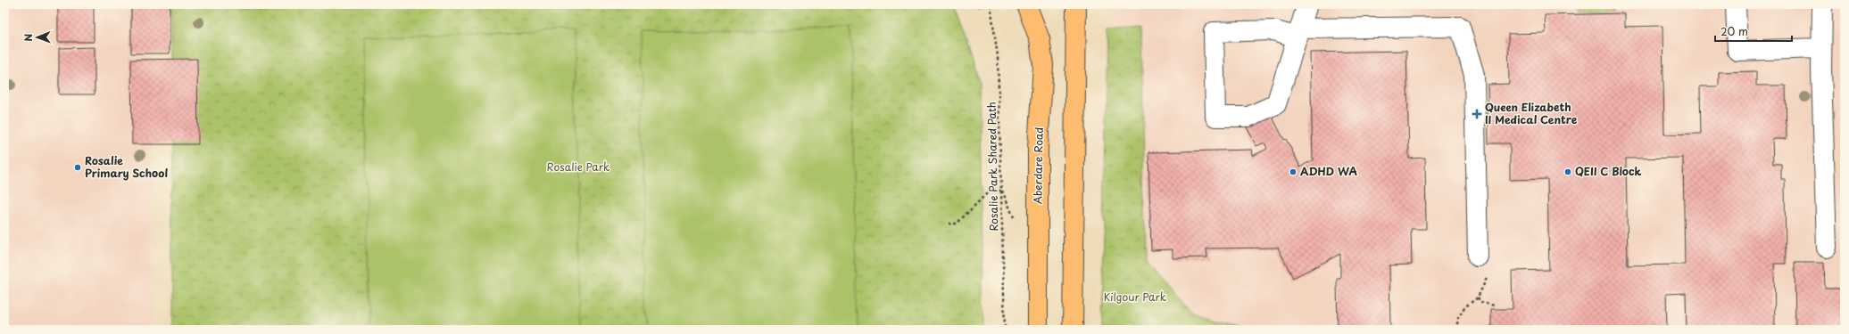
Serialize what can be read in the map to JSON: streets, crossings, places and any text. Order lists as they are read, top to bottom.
{
  "streets": {
    "main road": ["Aberdare Road"],
    "path": ["Rosalie Park Shared Path"]
  },
  "parks": ["Rosalie Park", "Kilgour Park"],
  "places": {
    "health": ["Queen Elizabeth II Medical Centre"],
    "other": ["Rosalie Primary School", "ADHD WA", "QEII C Block"]
  },
  "scale_bar": "20 m",
  "north": "left"
}
